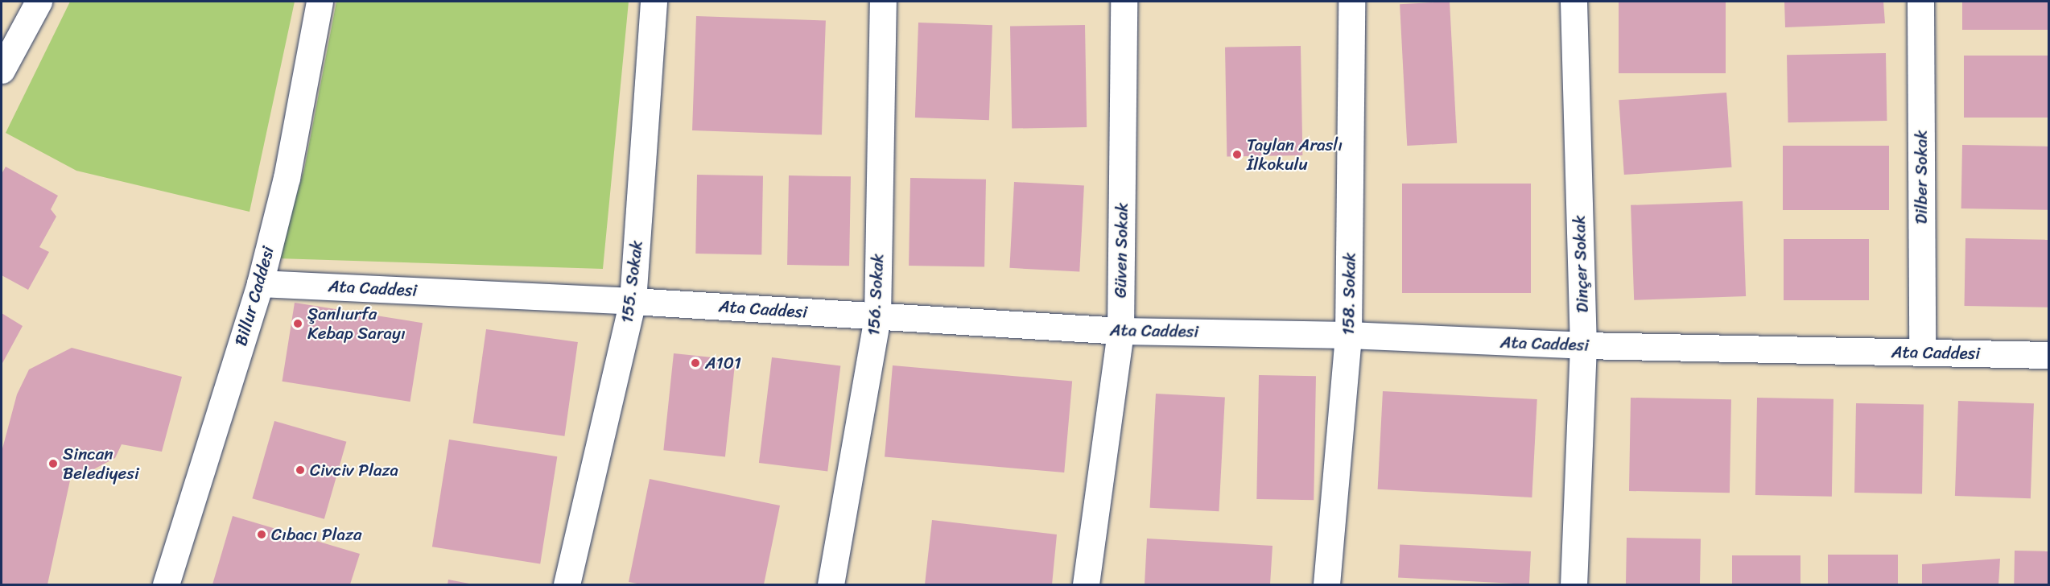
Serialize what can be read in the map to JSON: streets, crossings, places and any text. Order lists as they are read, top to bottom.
{
  "streets": {
    "street": [
      "Dilber Sokak",
      "Güven Sokak",
      "Dinçer Sokak",
      "155. Sokak",
      "Ata Caddesi",
      "158. Sokak",
      "156. Sokak",
      "Billur Caddesi"
    ]
  },
  "crossings": [
    ["Dilber Sokak", "Ata Caddesi"],
    ["Güven Sokak", "Ata Caddesi"],
    ["Dinçer Sokak", "Ata Caddesi"],
    ["155. Sokak", "Ata Caddesi"],
    ["Ata Caddesi", "158. Sokak"],
    ["Ata Caddesi", "156. Sokak"],
    ["Ata Caddesi", "Billur Caddesi"]
  ],
  "places": [
    "Taylan Araslı İlkokulu",
    "Şanlıurfa Kebap Sarayı",
    "A101",
    "Sincan Belediyesi",
    "Civciv Plaza",
    "Cıbacı Plaza"
  ]
}
